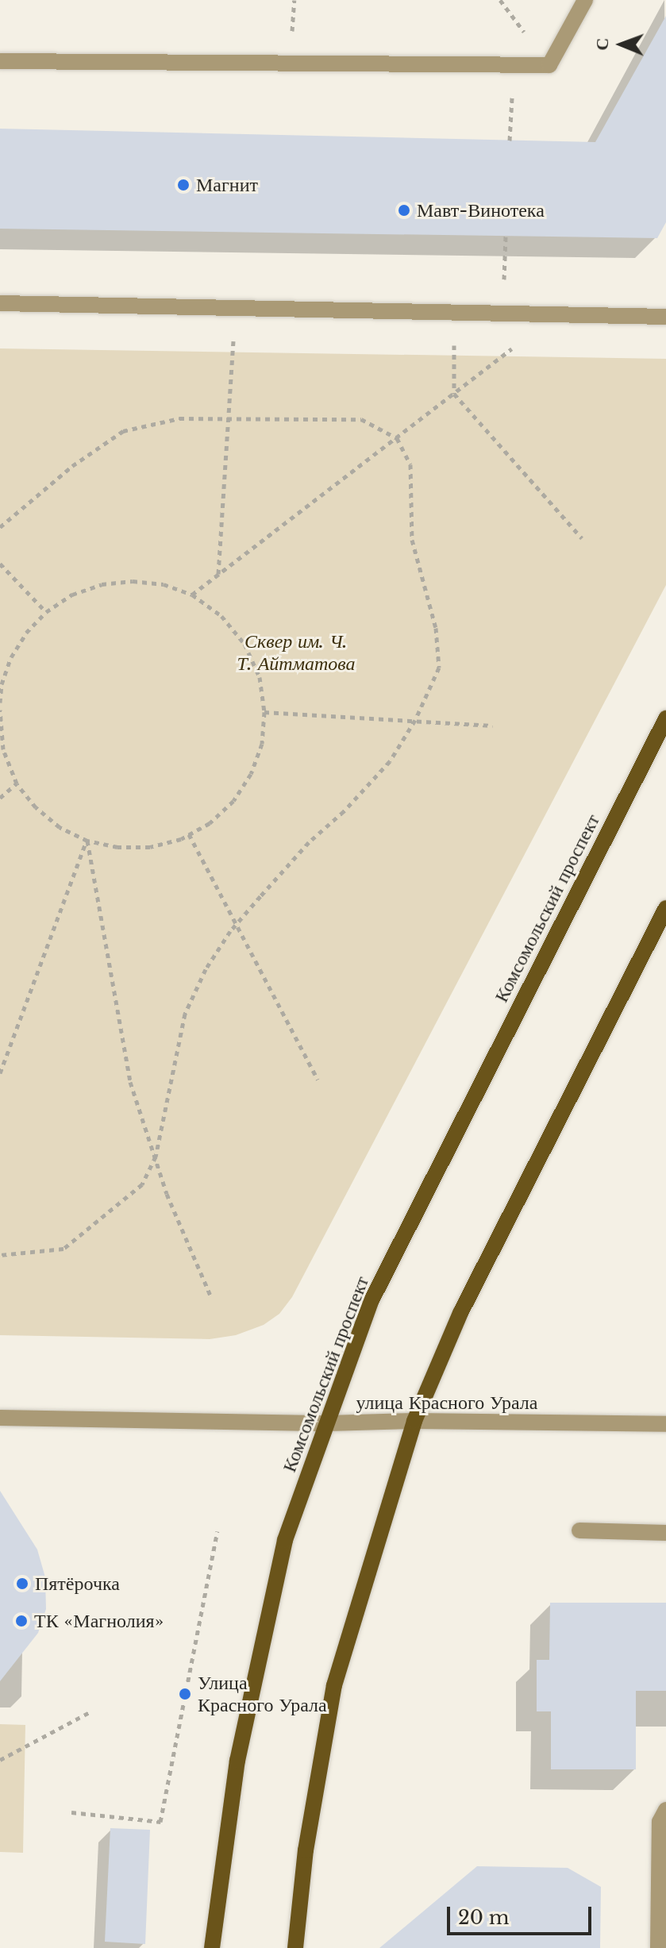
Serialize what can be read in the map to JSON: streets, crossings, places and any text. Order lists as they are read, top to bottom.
{
  "streets": {
    "main road": ["Комсомольский проспект"],
    "street": ["улица Красного Урала"]
  },
  "crossings": [
    ["Комсомольский проспект", "улица Красного Урала"]
  ],
  "parks": ["Сквер им. Ч. Т. Айтматова"],
  "places": [
    "Магнит",
    "Мавт-Винотека",
    "Пятёрочка",
    "ТК «Магнолия»",
    "Улица Красного Урала"
  ],
  "scale_bar": "20 m",
  "north": "left"
}
